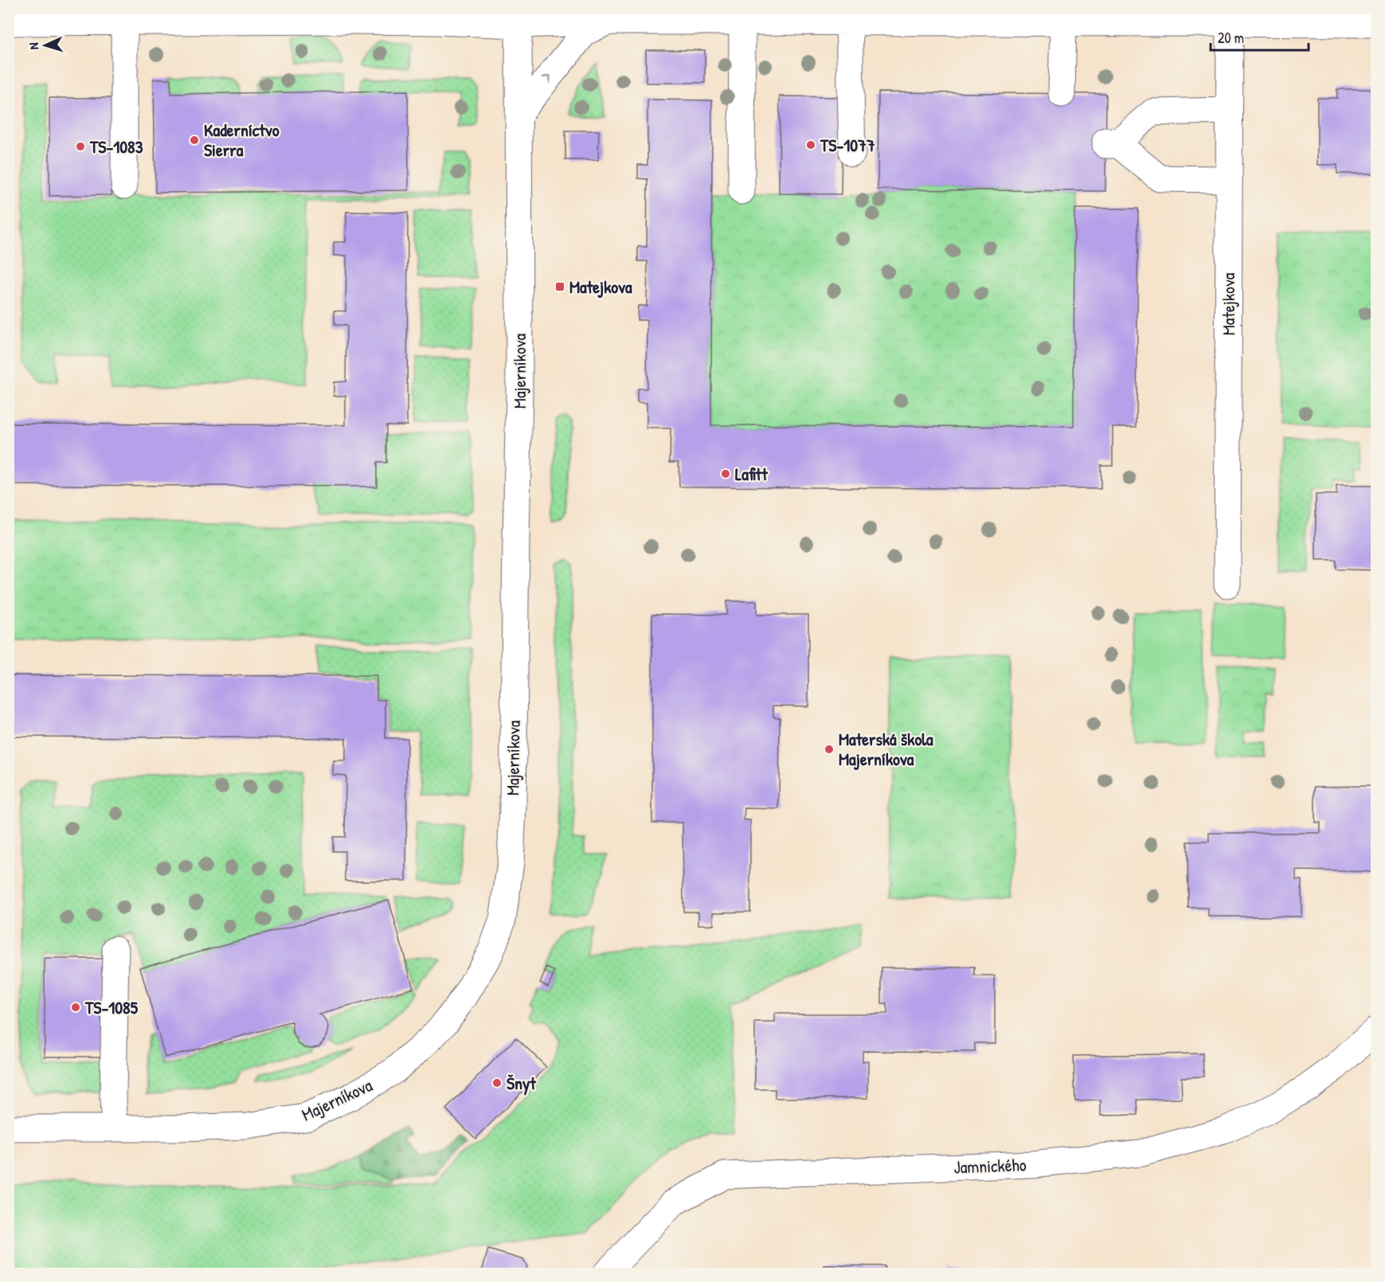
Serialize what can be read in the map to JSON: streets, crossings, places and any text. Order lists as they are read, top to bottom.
{
  "streets": {
    "street": ["Matejkova", "Majerníkova", "Jamnického"]
  },
  "places": {
    "other": [
      "Kaderníctvo Sierra",
      "TS-1077",
      "TS-1083",
      "Lafitt",
      "Materská škola Majerníkova",
      "TS-1085",
      "Šnyt"
    ],
    "transit": ["Matejkova"]
  },
  "scale_bar": "20 m",
  "north": "left"
}
